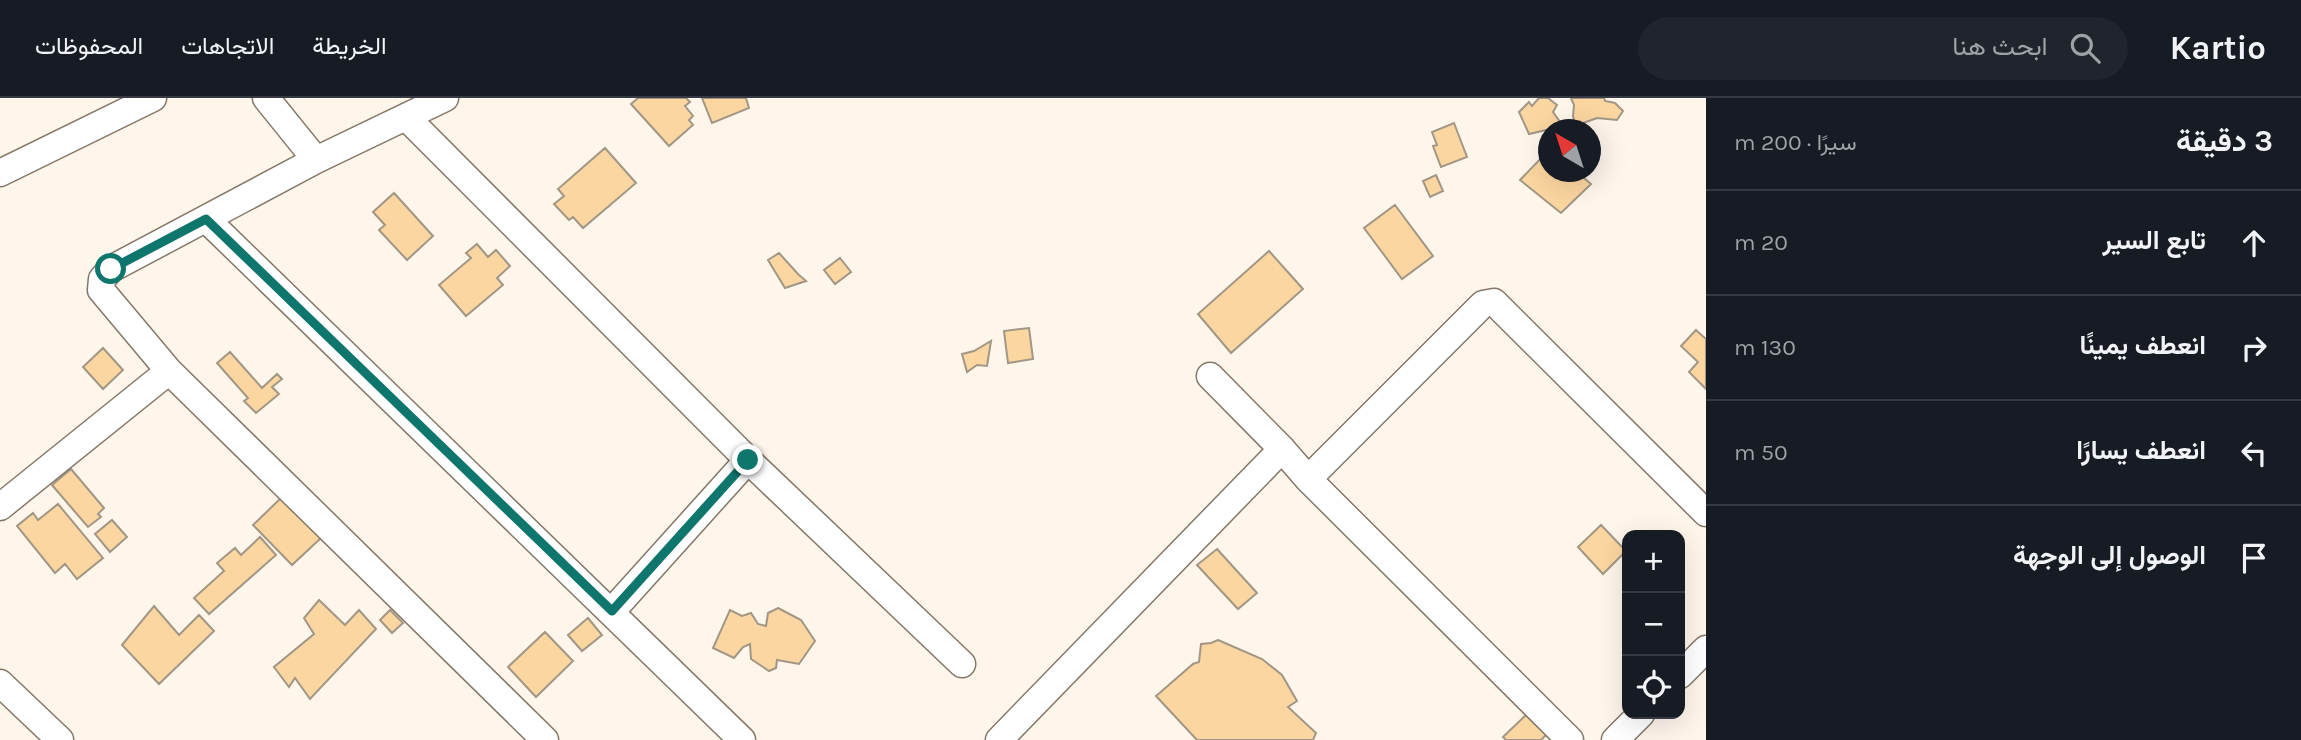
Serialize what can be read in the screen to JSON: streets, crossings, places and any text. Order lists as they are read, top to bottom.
{
  "north": "top left",
  "page": {
    "header": "Kartio",
    "search": "ابحث هنا",
    "nav": ["الخريطة", "الاتجاهات", "المحفوظات"],
    "heading": ["3 دقيقة", "سيرًا · 200 m"],
    "list": [
      ["تابع السير", "20 m"],
      ["انعطف يمينًا", "130 m"],
      ["انعطف يسارًا", "50 m"],
      "الوصول إلى الوجهة"
    ],
    "map_buttons": ["+", "−"]
  }
}
